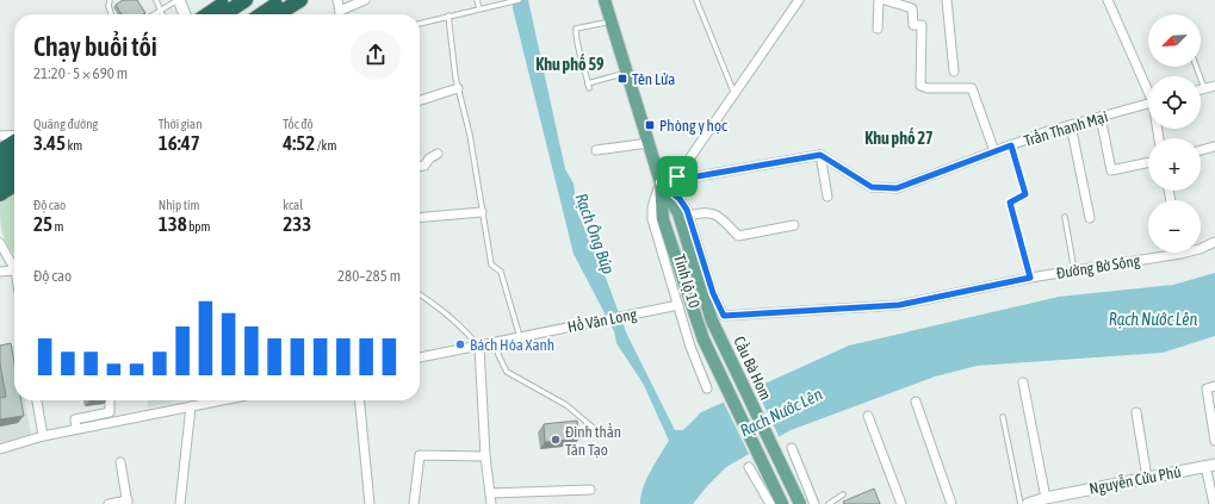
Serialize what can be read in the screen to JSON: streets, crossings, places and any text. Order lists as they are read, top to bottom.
{
  "streets": {
    "main road": ["Tỉnh lộ 10", "Cầu Bà Hom", "Nguyễn Cửu Phú"],
    "street": ["Trần Thanh Mại", "Đường Bờ Sông", "Hồ Văn Long"]
  },
  "crossings": [
    ["Đường Bờ Sông", "Tỉnh lộ 10"],
    ["Tỉnh lộ 10", "Hồ Văn Long"],
    ["Tỉnh lộ 10", "Cầu Bà Hom"]
  ],
  "districts": ["Khu phố 59", "Khu phố 27"],
  "water": ["Rạch Ông Búp", "Rạch Nước Lên"],
  "places": {
    "transit": ["Tên Lửa", "Phòng y học"],
    "other": ["Bách Hóa Xanh", "Đình thần Tân Tạo"]
  },
  "north": "bottom left",
  "page": {
    "map_buttons": ["+", "−"],
    "heading": ["Chạy buổi tối", "21:20 · 5 × 690 m"],
    "stats": [
      ["Quãng đường", "3.45 km"],
      ["Thời gian", "16:47"],
      ["Tốc độ", "4:52 /km"],
      ["Độ cao", "25 m"],
      ["Nhịp tim", "138 bpm"],
      ["kcal", "233"]
    ],
    "chart": ["Độ cao", "280–285 m"]
  }
}
